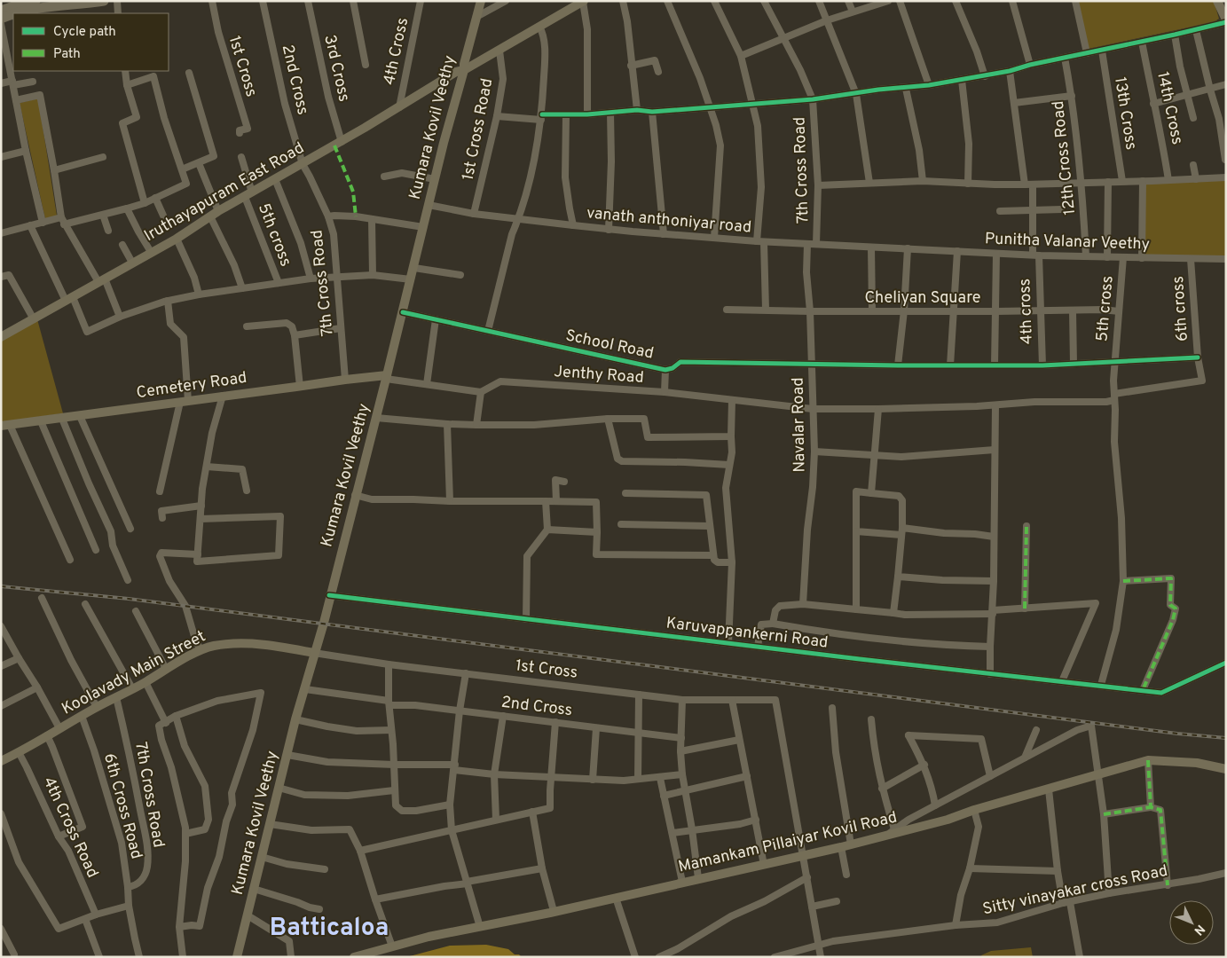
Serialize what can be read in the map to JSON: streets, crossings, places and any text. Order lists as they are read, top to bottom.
{
  "streets": {
    "main road": [
      "Kumara Kovil Veethy",
      "Iruthayapuram East Road",
      "Cemetery Road",
      "Koolavady Main Street",
      "Mamankam Pillaiyar Kovil Road"
    ],
    "street": [
      "4th Cross",
      "1st Cross",
      "3rd Cross",
      "2nd Cross",
      "14th Cross",
      "13th Cross",
      "1st Cross Road",
      "12th Cross Road",
      "7th Cross Road",
      "vanath anthoniyar road",
      "5th cross",
      "Punitha Valanar Veethy",
      "Cheliyan Square",
      "6th cross",
      "4th cross",
      "School Road",
      "Jenthy Road",
      "Navalar Road",
      "Karuvappankerni Road",
      "6th Cross Road",
      "4th Cross Road",
      "Sitty vinayakar cross Road"
    ]
  },
  "crossings": [
    ["4th Cross", "Iruthayapuram East Road"],
    ["1st Cross", "Kumara Kovil Veethy"],
    ["1st Cross", "Koolavady Main Street"],
    ["1st Cross", "Mamankam Pillaiyar Kovil Road"],
    ["3rd Cross", "Iruthayapuram East Road"],
    ["2nd Cross", "Kumara Kovil Veethy"],
    ["2nd Cross", "7th Cross Road"],
    ["2nd Cross", "Iruthayapuram East Road"],
    ["Kumara Kovil Veethy", "Iruthayapuram East Road"],
    ["Kumara Kovil Veethy", "vanath anthoniyar road"],
    ["Kumara Kovil Veethy", "School Road"],
    ["Kumara Kovil Veethy", "Cemetery Road"],
    ["Kumara Kovil Veethy", "Karuvappankerni Road"],
    ["Kumara Kovil Veethy", "Koolavady Main Street"],
    ["1st Cross Road", "Iruthayapuram East Road"],
    ["1st Cross Road", "vanath anthoniyar road"],
    ["12th Cross Road", "Punitha Valanar Veethy"],
    ["7th Cross Road", "Iruthayapuram East Road"],
    ["7th Cross Road", "vanath anthoniyar road"],
    ["7th Cross Road", "Cemetery Road"],
    ["7th Cross Road", "Koolavady Main Street"],
    ["7th Cross Road", "6th Cross Road"],
    ["Iruthayapuram East Road", "5th cross"],
    ["vanath anthoniyar road", "Punitha Valanar Veethy"],
    ["vanath anthoniyar road", "Navalar Road"],
    ["5th cross", "Punitha Valanar Veethy"],
    ["5th cross", "Cheliyan Square"],
    ["5th cross", "6th cross"],
    ["5th cross", "School Road"],
    ["5th cross", "Jenthy Road"],
    ["5th cross", "Karuvappankerni Road"],
    ["Punitha Valanar Veethy", "6th cross"],
    ["Punitha Valanar Veethy", "4th cross"],
    ["Cheliyan Square", "4th cross"],
    ["Cheliyan Square", "Navalar Road"],
    ["6th cross", "School Road"],
    ["6th cross", "Jenthy Road"],
    ["4th cross", "School Road"],
    ["School Road", "Navalar Road"],
    ["Jenthy Road", "Navalar Road"],
    ["Koolavady Main Street", "6th Cross Road"],
    ["Koolavady Main Street", "4th Cross Road"]
  ],
  "districts": ["Batticaloa"],
  "legend": ["Cycle path", "Path"],
  "north": "bottom right"
}
